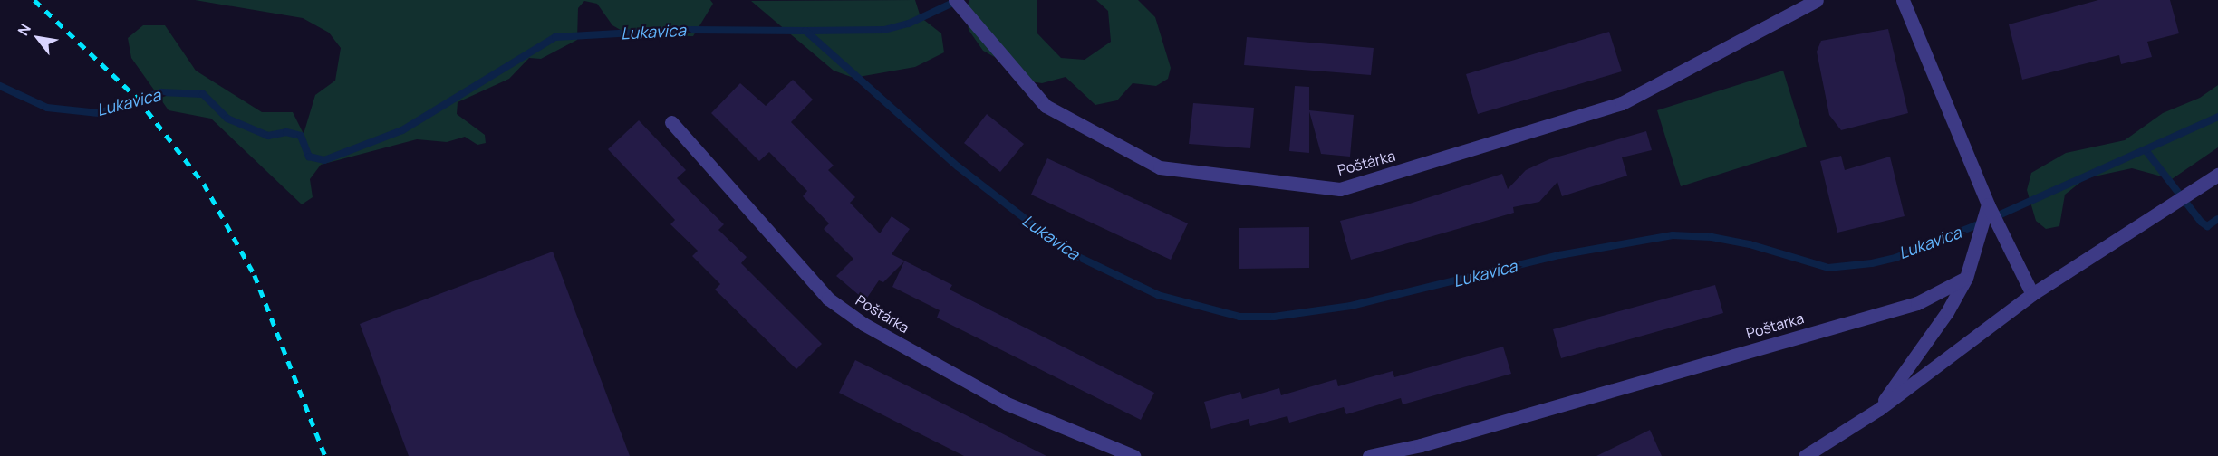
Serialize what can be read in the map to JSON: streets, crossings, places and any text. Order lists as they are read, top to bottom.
{
  "streets": {
    "street": ["Poštárka"]
  },
  "water": ["Lukavica"],
  "north": "top left"
}
